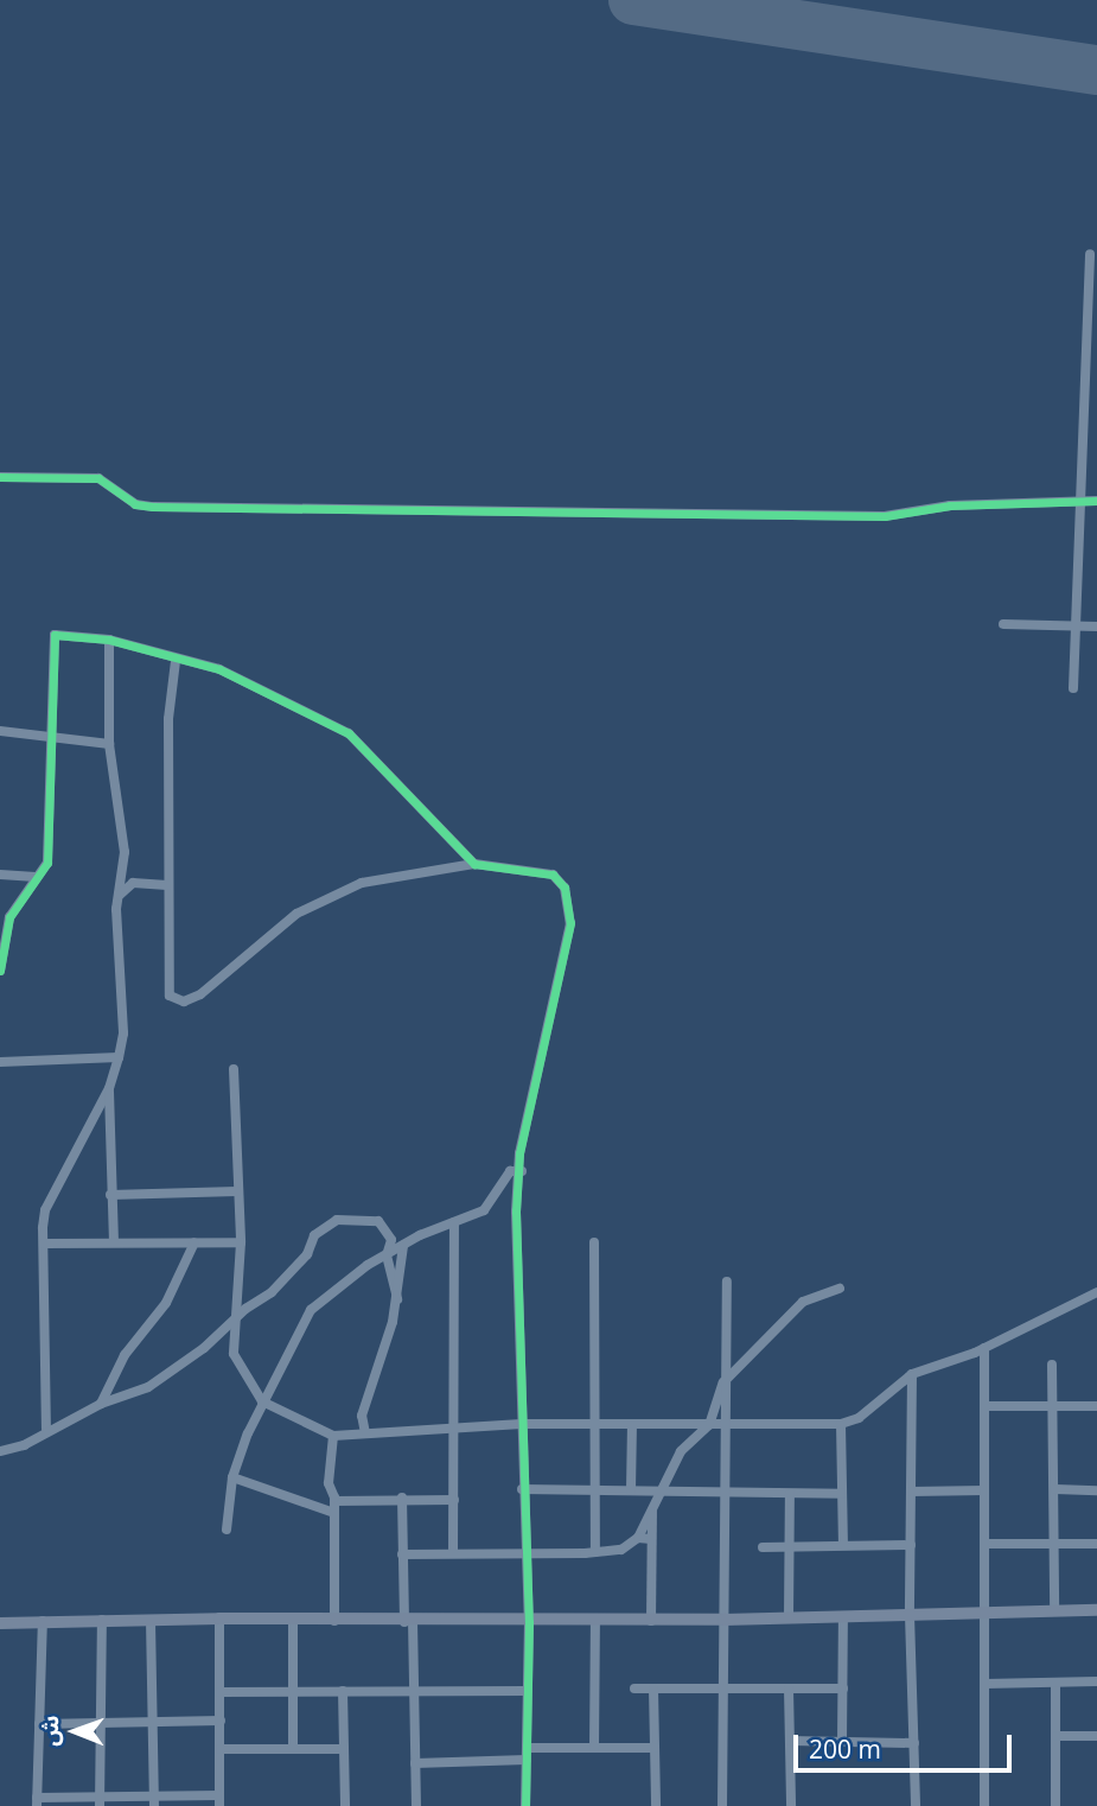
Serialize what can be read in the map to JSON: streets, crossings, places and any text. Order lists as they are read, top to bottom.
{
  "scale_bar": "200 m",
  "north": "left"
}
